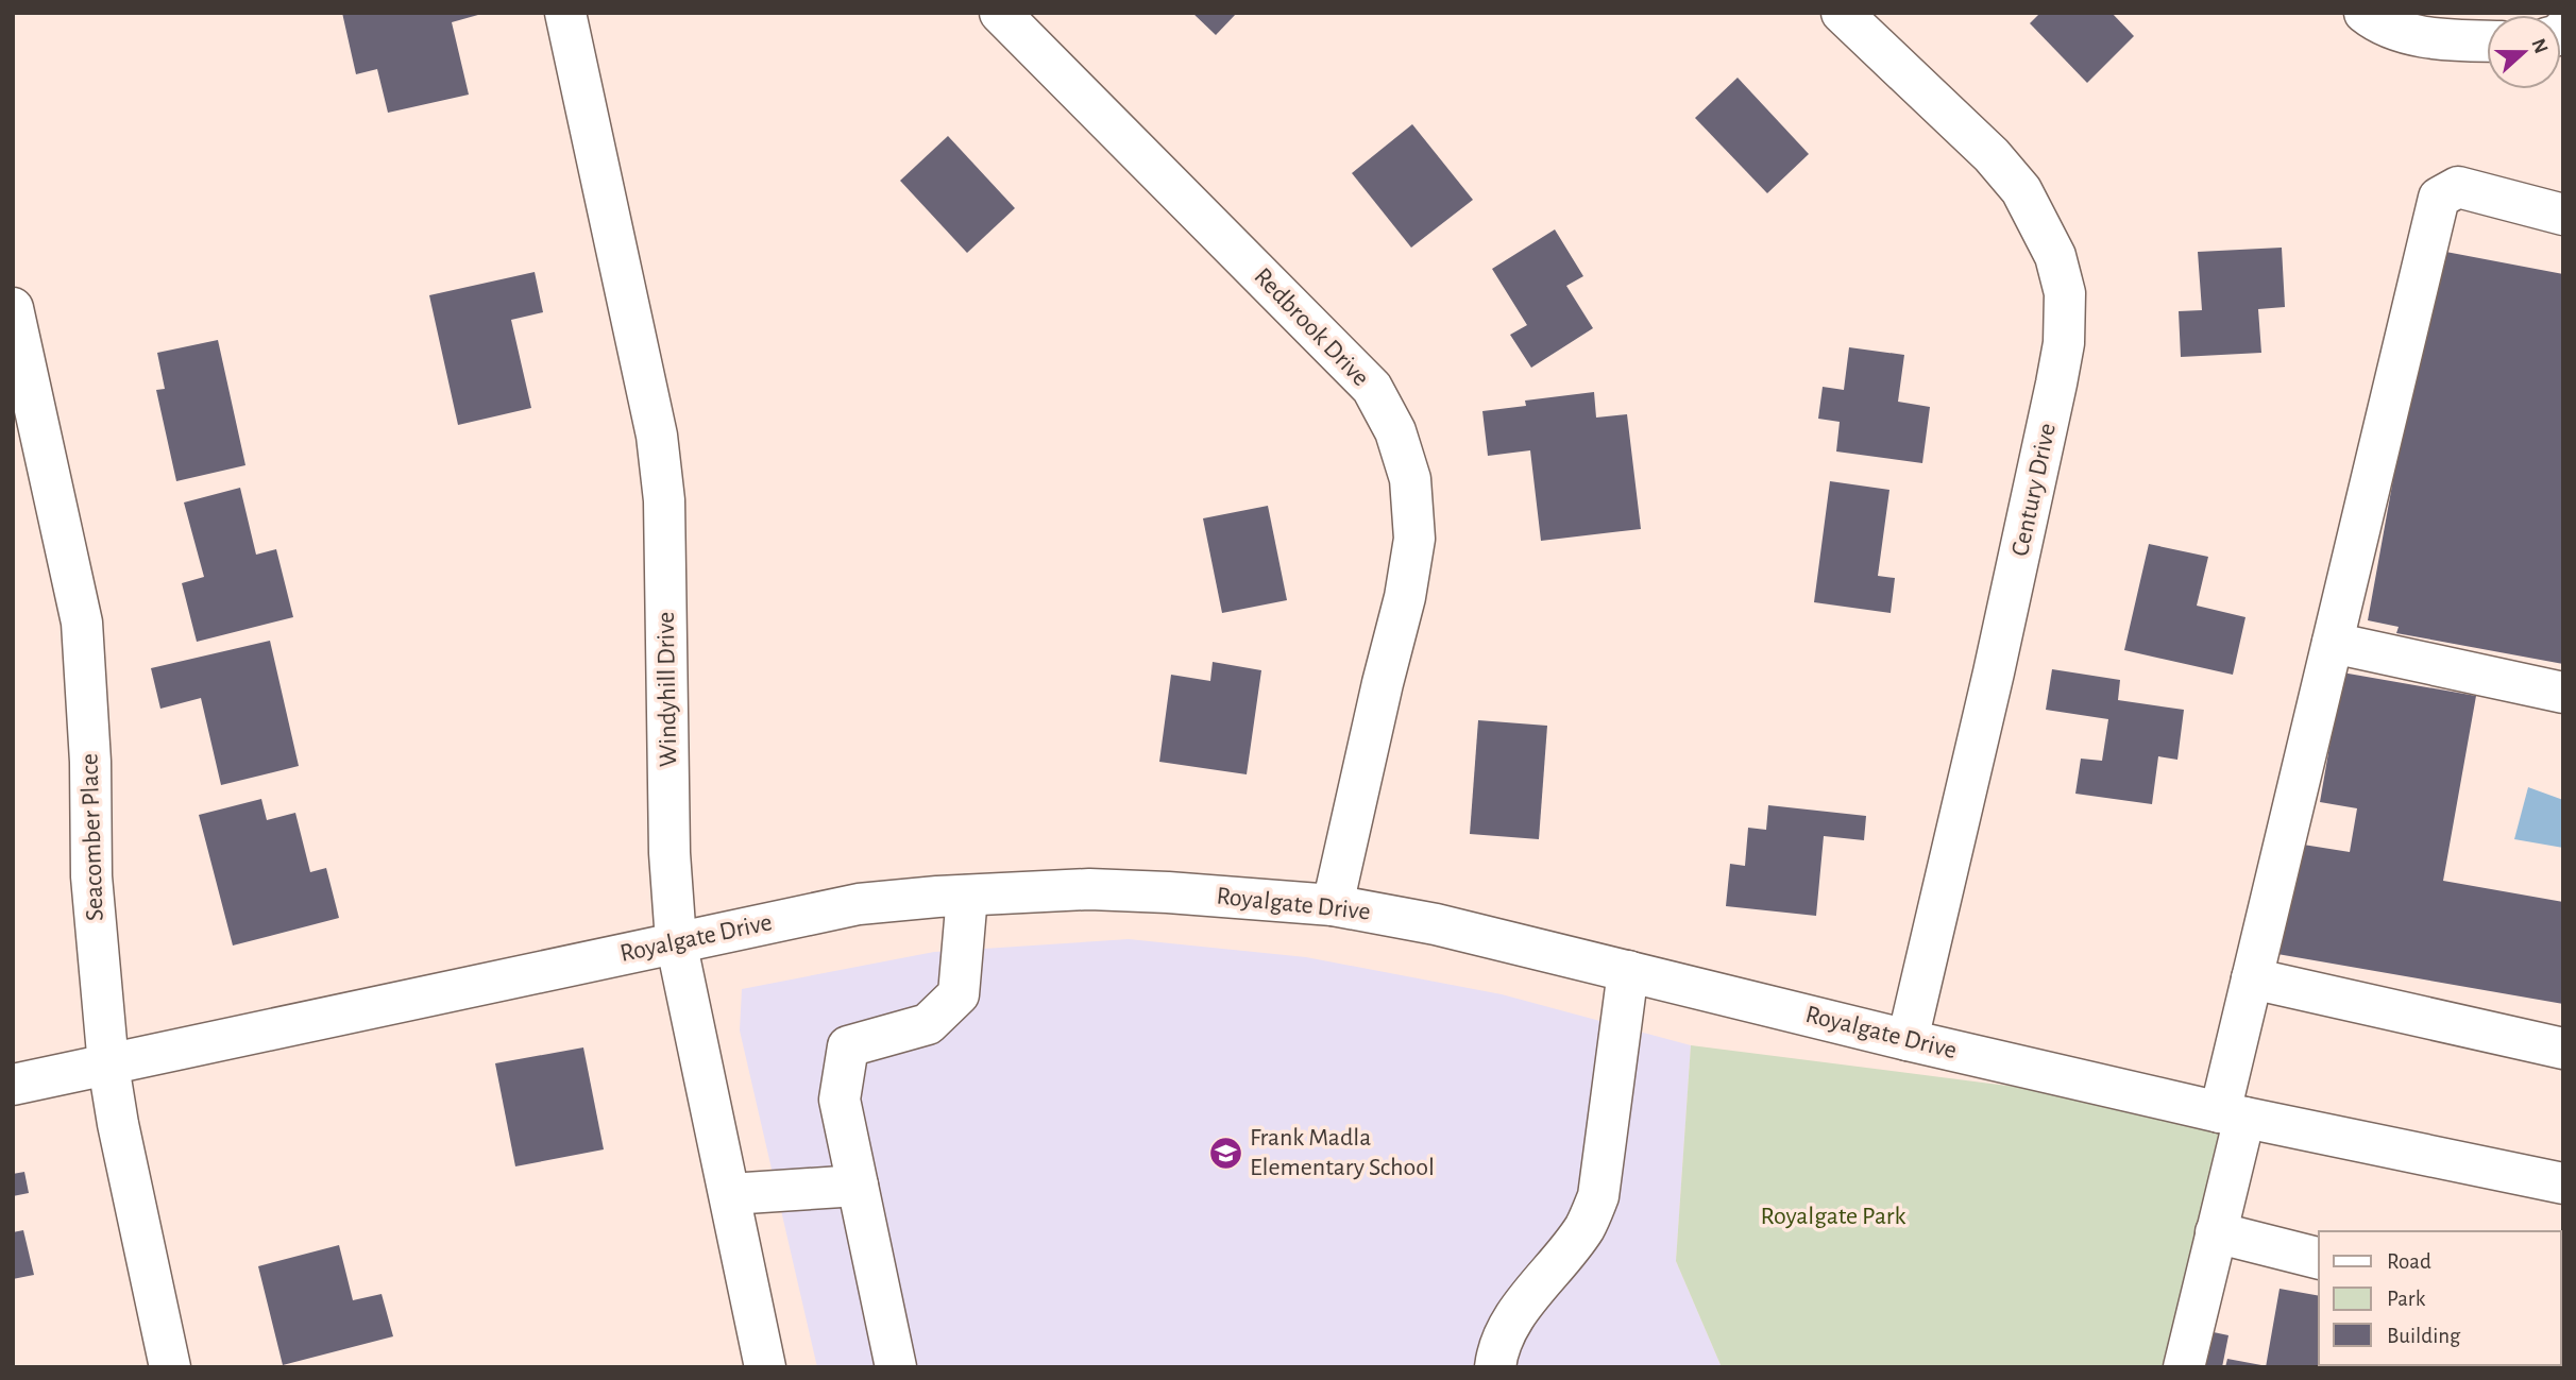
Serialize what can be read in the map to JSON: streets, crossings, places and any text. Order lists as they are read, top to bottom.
{
  "streets": {
    "street": [
      "Redbrook Drive",
      "Century Drive",
      "Windyhill Drive",
      "Seacomber Place",
      "Royalgate Drive"
    ]
  },
  "crossings": [
    ["Redbrook Drive", "Royalgate Drive"],
    ["Century Drive", "Royalgate Drive"],
    ["Windyhill Drive", "Royalgate Drive"],
    ["Seacomber Place", "Royalgate Drive"]
  ],
  "parks": ["Royalgate Park"],
  "places": {
    "school or university": ["Frank Madla Elementary School"]
  },
  "legend": ["Road", "Park", "Building"],
  "north": "right"
}
